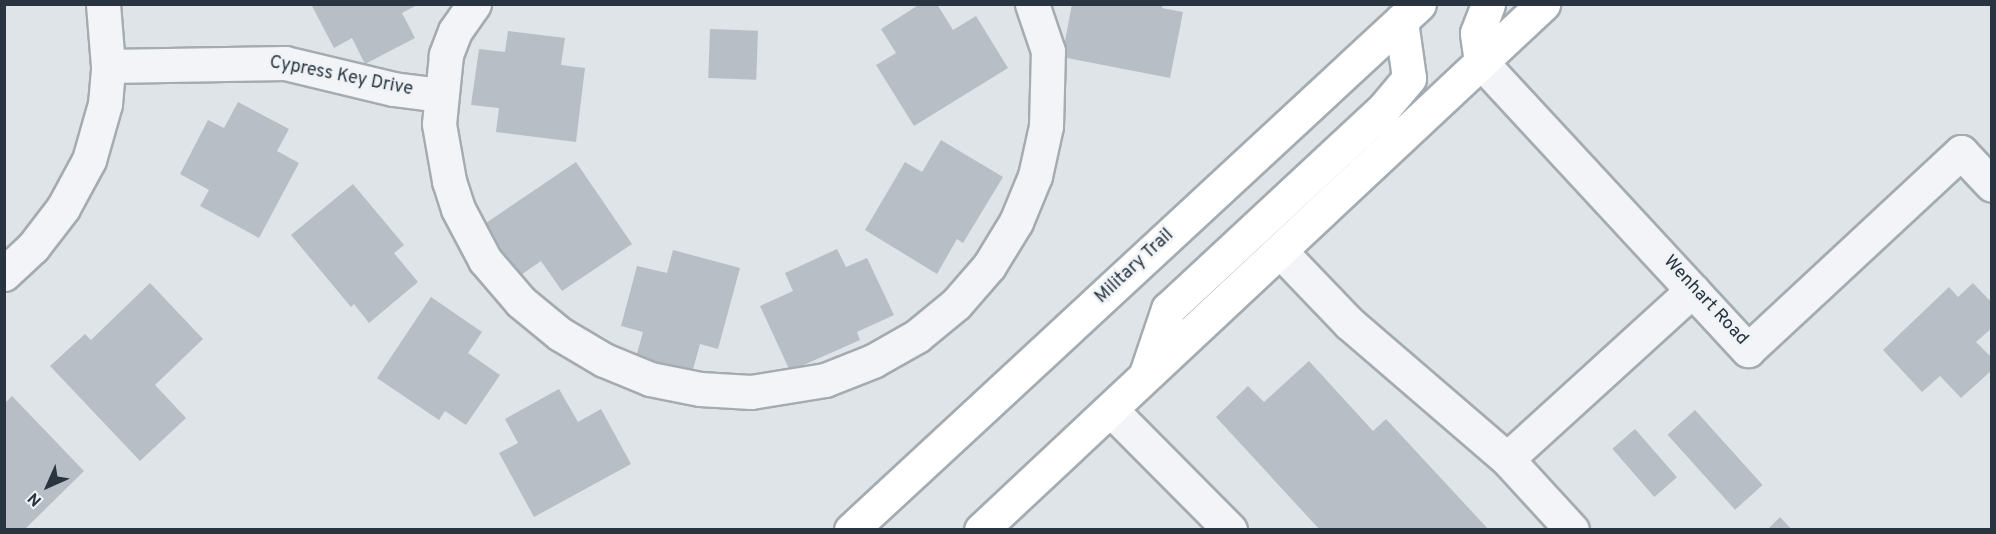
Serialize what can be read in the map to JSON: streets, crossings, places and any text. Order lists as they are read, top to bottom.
{
  "streets": {
    "main road": ["Military Trail"],
    "street": ["Cypress Key Drive", "Wenhart Road"]
  },
  "north": "bottom left"
}
